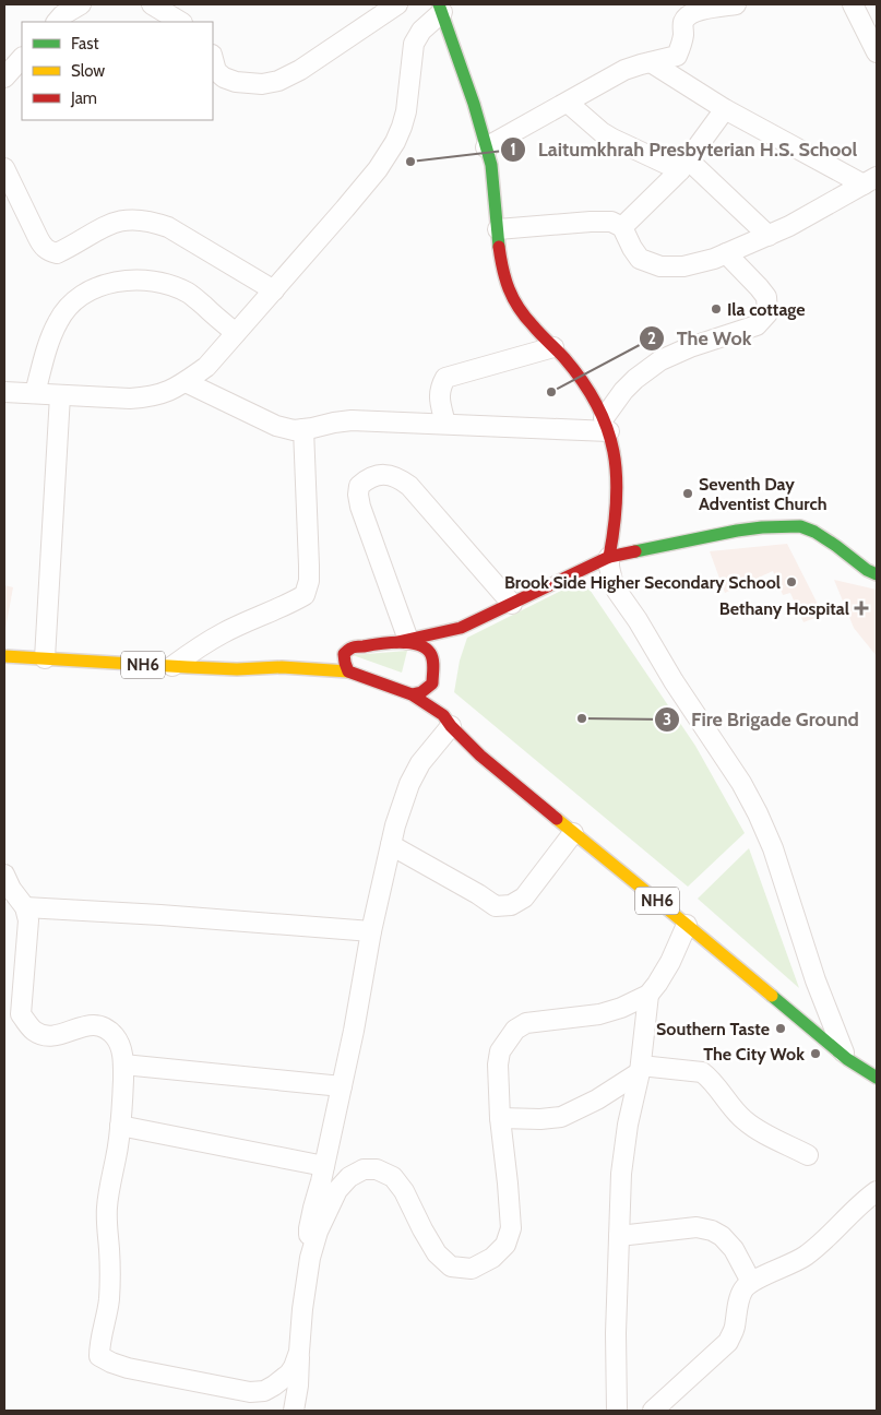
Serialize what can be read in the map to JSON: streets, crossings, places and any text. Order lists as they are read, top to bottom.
{
  "streets": {
    "main road": ["NH6"]
  },
  "places": {
    "other": [
      "Laitumkhrah Presbyterian H.S. School",
      "Ila cottage",
      "The Wok",
      "Seventh Day Adventist Church",
      "Brook Side Higher Secondary School",
      "Fire Brigade Ground",
      "Southern Taste",
      "The City Wok"
    ],
    "health": ["Bethany Hospital"]
  },
  "legend": ["Fast", "Slow", "Jam"]
}
